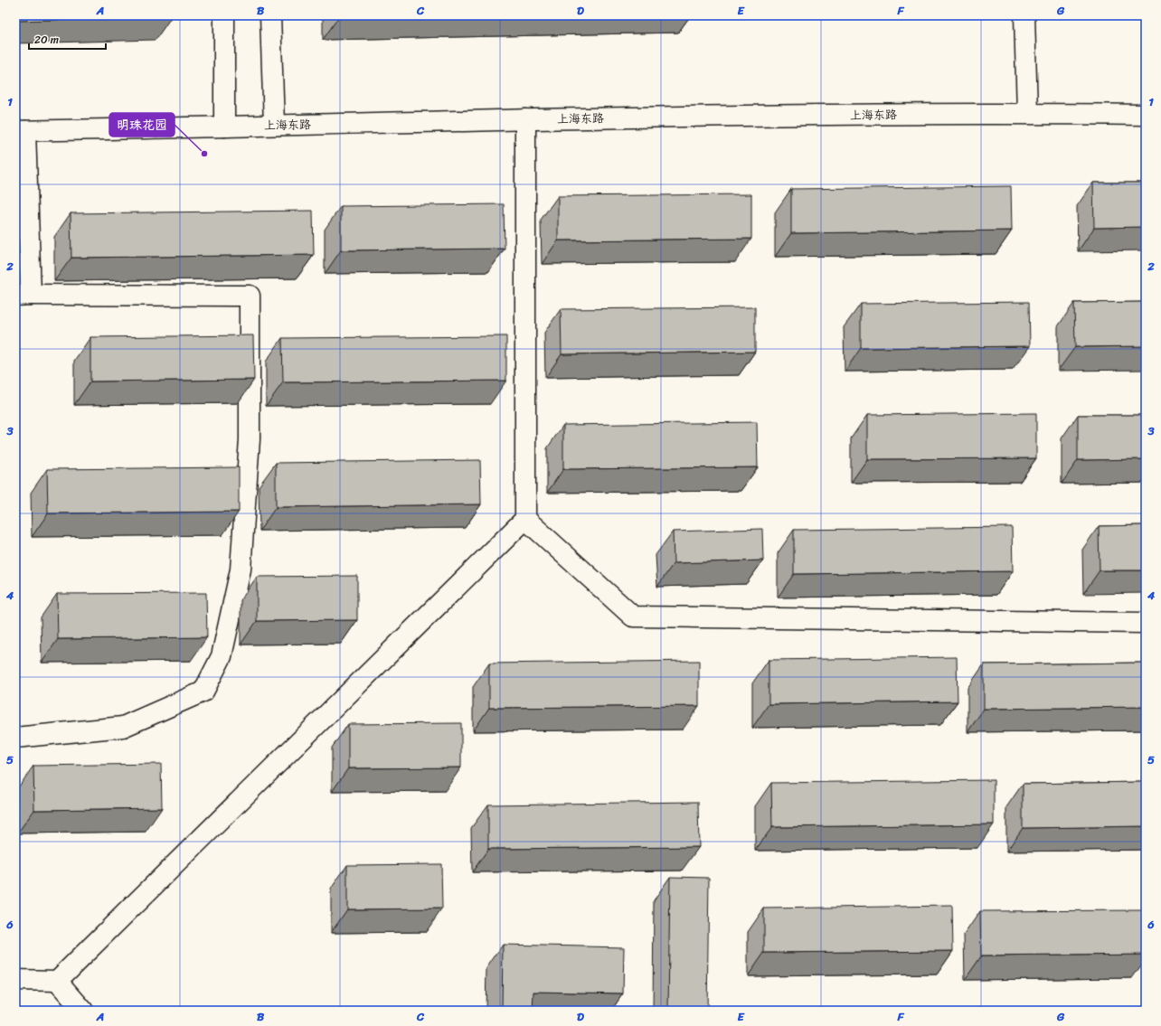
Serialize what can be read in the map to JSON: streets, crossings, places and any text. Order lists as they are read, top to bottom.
{
  "streets": {
    "street": ["上海东路"]
  },
  "places": ["明珠花园"],
  "scale_bar": "20 m",
  "grid": {
    "columns": [
      "A",
      "B",
      "C",
      "D",
      "E",
      "F",
      "G"
    ],
    "rows": [
      "1",
      "2",
      "3",
      "4",
      "5",
      "6"
    ]
  }
}
